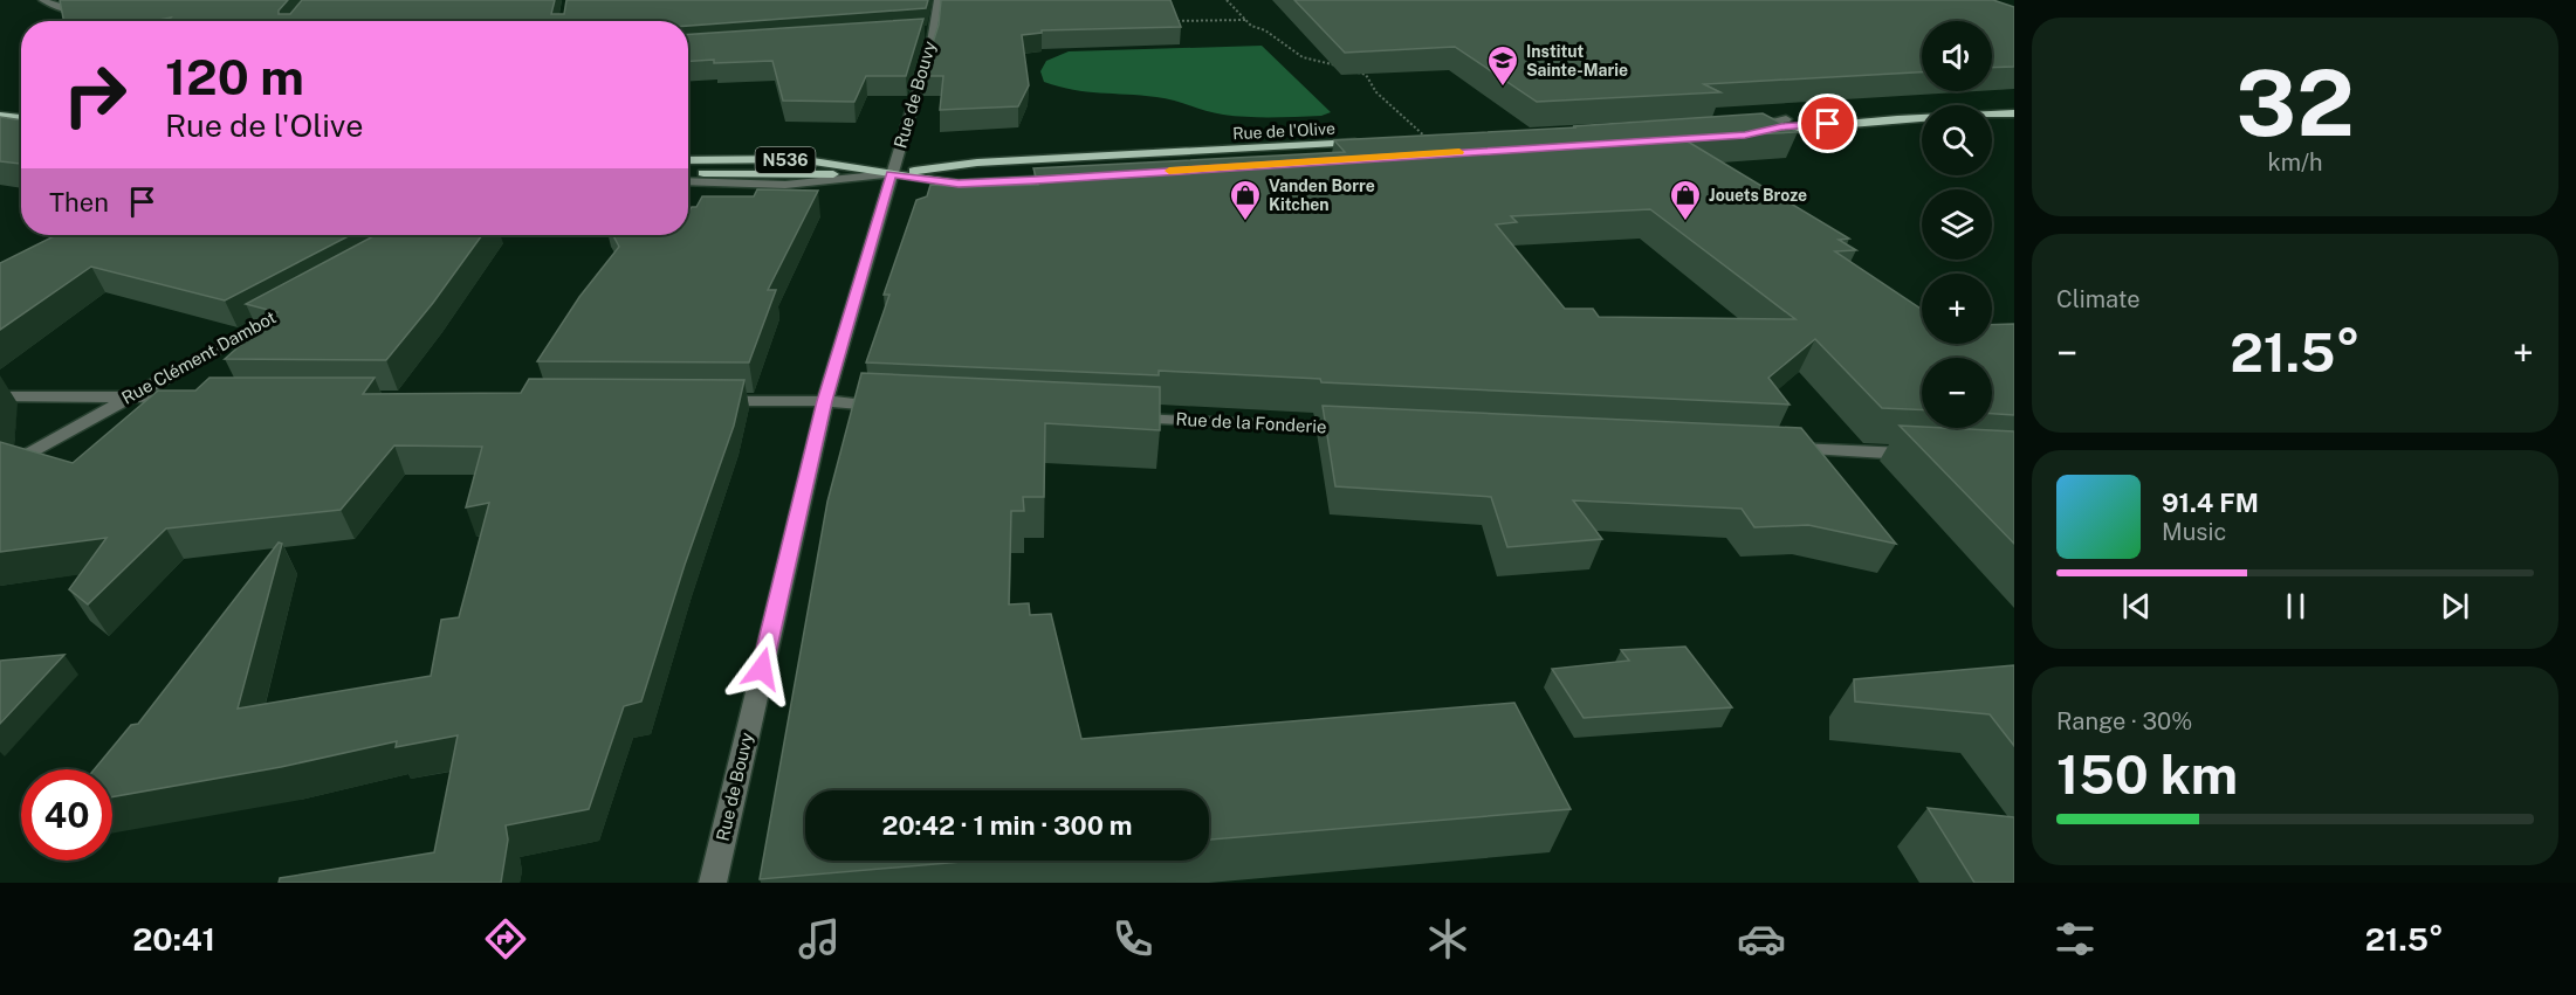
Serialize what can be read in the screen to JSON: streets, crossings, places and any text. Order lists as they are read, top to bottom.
{
  "streets": {
    "main road": ["Rue de l'Olive", "N536"],
    "street": ["Rue de Bouvy", "Rue Clément Dambot", "Rue de la Fonderie"]
  },
  "crossings": [
    ["Rue de Bouvy", "Rue de l'Olive"]
  ],
  "places": {
    "school or university": ["Institut Sainte-Marie"],
    "shop": ["Vanden Borre Kitchen", "Jouets Broze"]
  },
  "page": {
    "tile": [
      ["32", "km/h"],
      "Climate",
      ["Range · 30%", "150 km"]
    ],
    "map_buttons": ["+", "−"],
    "turn": ["120 m", "Rue de l'Olive"],
    "then": "Then",
    "heat": ["−", "21.5°", "+"],
    "song": ["91.4 FM", "Music"],
    "limit": "40",
    "trip": "20:42 · 1 min · 300 m",
    "tabs": ["20:41", "21.5°"]
  }
}
